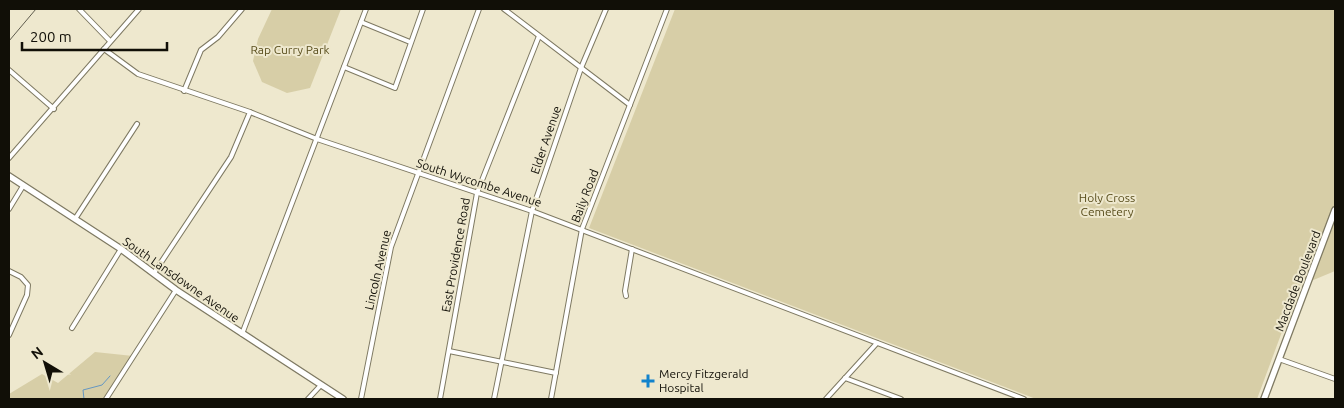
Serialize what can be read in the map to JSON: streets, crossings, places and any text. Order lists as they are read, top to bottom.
{
  "streets": {
    "main road": ["South Lansdowne Avenue", "Macdade Boulevard"],
    "street": [
      "Elder Avenue",
      "South Wycombe Avenue",
      "Baily Road",
      "East Providence Road",
      "Lincoln Avenue"
    ]
  },
  "crossings": [
    ["Elder Avenue", "South Wycombe Avenue"],
    ["South Wycombe Avenue", "Baily Road"],
    ["South Wycombe Avenue", "East Providence Road"],
    ["South Wycombe Avenue", "Lincoln Avenue"]
  ],
  "parks": ["Rap Curry Park", "Holy Cross Cemetery"],
  "places": {
    "health": ["Mercy Fitzgerald Hospital"]
  },
  "scale_bar": "200 m",
  "north": "top left"
}
